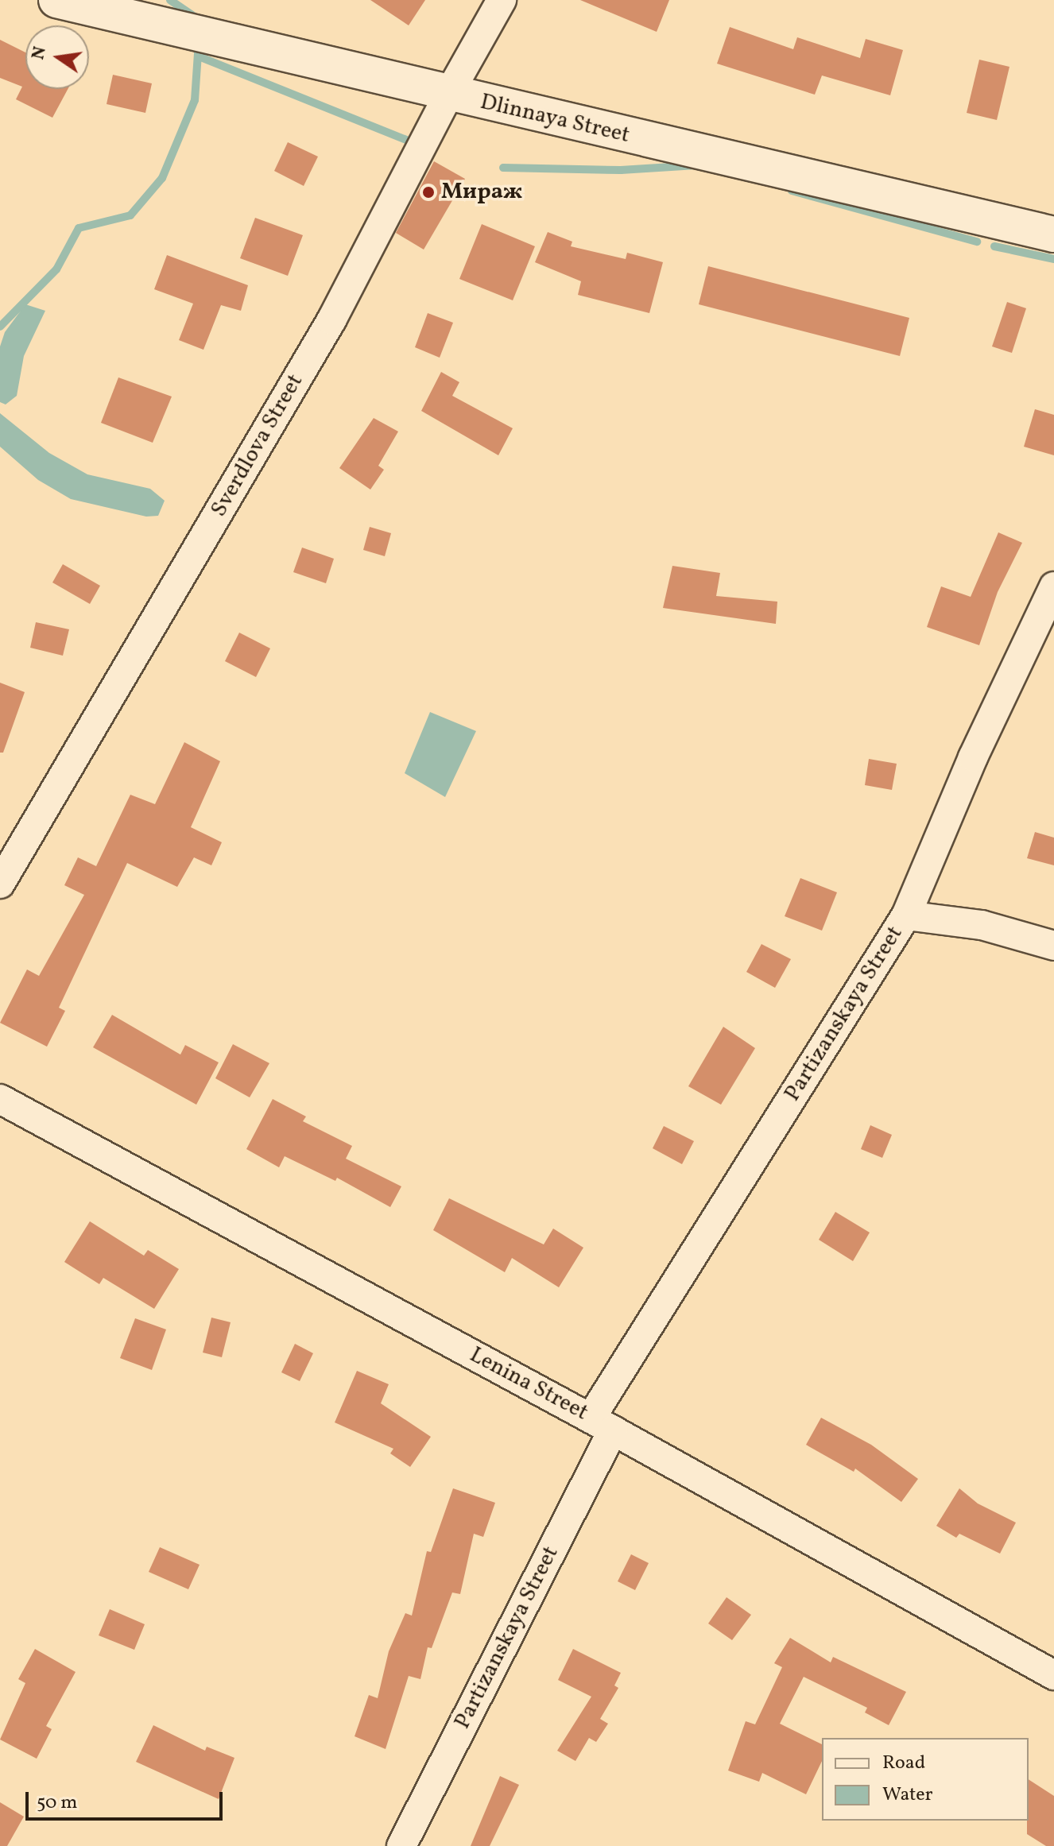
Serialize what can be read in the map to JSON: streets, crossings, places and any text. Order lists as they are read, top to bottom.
{
  "streets": {
    "main road": ["Dlinnaya Street"],
    "street": ["Sverdlova Street", "Partizanskaya Street", "Lenina Street"]
  },
  "crossings": [
    ["Dlinnaya Street", "Sverdlova Street"],
    ["Partizanskaya Street", "Lenina Street"]
  ],
  "places": ["Мираж"],
  "legend": ["Road", "Water"],
  "scale_bar": "50 m",
  "north": "left"
}
